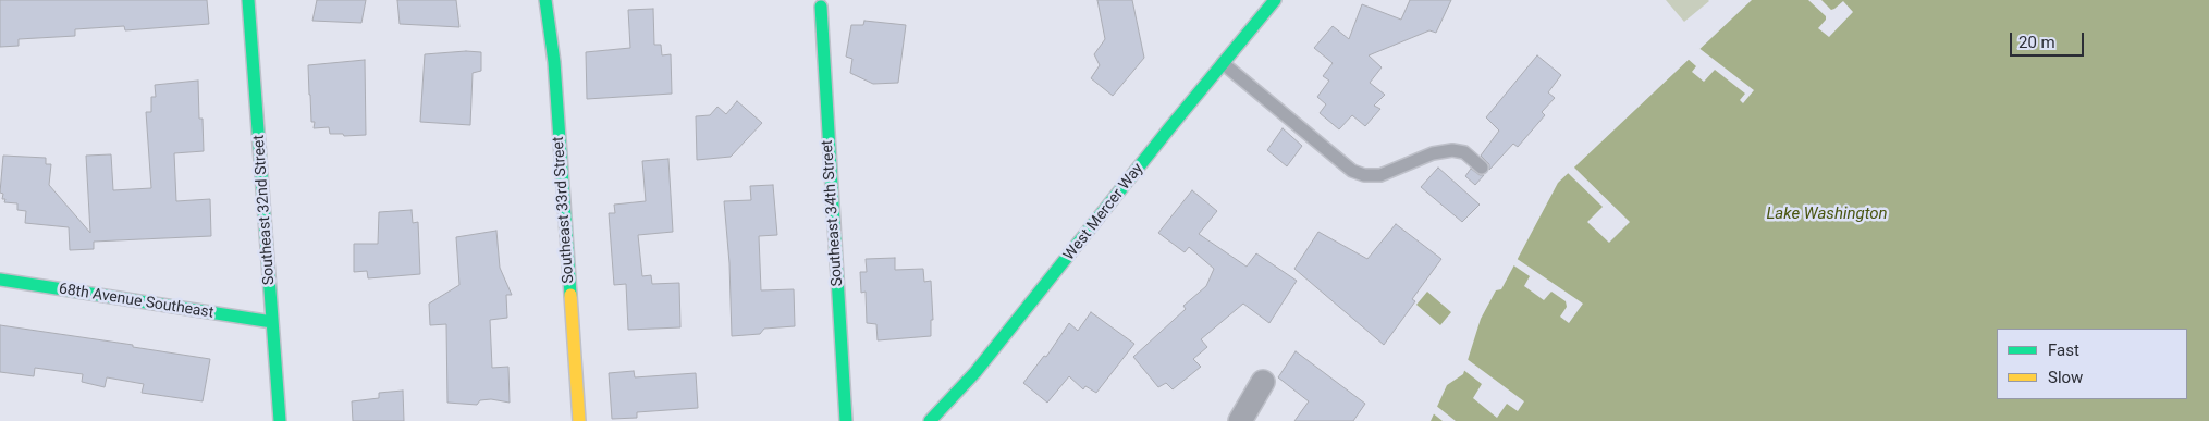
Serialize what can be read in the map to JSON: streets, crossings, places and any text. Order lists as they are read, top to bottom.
{
  "streets": {
    "street": [
      "Southeast 32nd Street",
      "Southeast 33rd Street",
      "West Mercer Way",
      "Southeast 34th Street",
      "68th Avenue Southeast"
    ]
  },
  "crossings": [
    ["Southeast 32nd Street", "68th Avenue Southeast"]
  ],
  "water": ["Lake Washington"],
  "legend": ["Fast", "Slow"],
  "scale_bar": "20 m"
}
